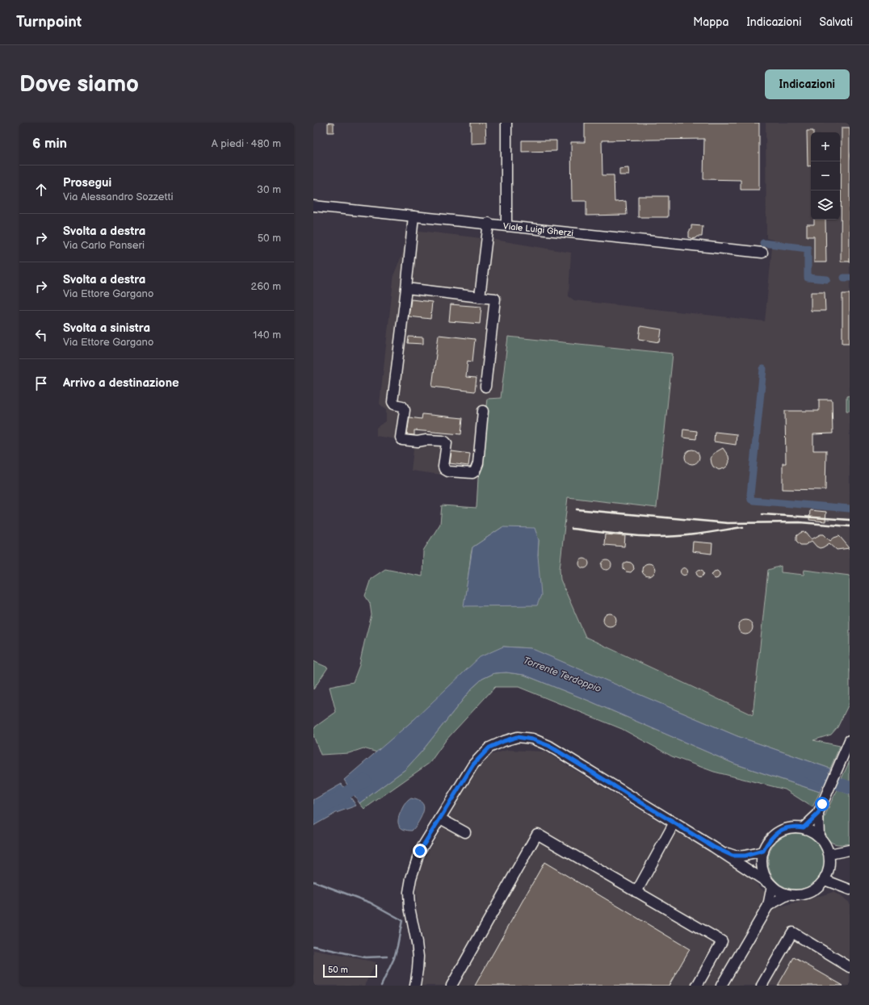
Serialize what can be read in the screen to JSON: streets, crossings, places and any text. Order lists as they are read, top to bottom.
{
  "streets": {
    "street": ["Viale Luigi Gherzi"]
  },
  "water": ["Torrente Terdoppio"],
  "scale_bar": "50 m",
  "page": {
    "header": "Turnpoint",
    "nav": ["Mappa", "Indicazioni", "Salvati"],
    "buttons": "Indicazioni",
    "title": "Dove siamo",
    "heading": ["6 min", "A piedi · 480 m"],
    "map_buttons": ["+", "−"],
    "list": [
      ["Prosegui", "Via Alessandro Sozzetti", "30 m"],
      ["Svolta a destra", "Via Carlo Panseri", "50 m"],
      ["Svolta a destra", "Via Ettore Gargano", "260 m"],
      ["Svolta a sinistra", "Via Ettore Gargano", "140 m"],
      "Arrivo a destinazione"
    ],
    "scale": "50 m"
  }
}
